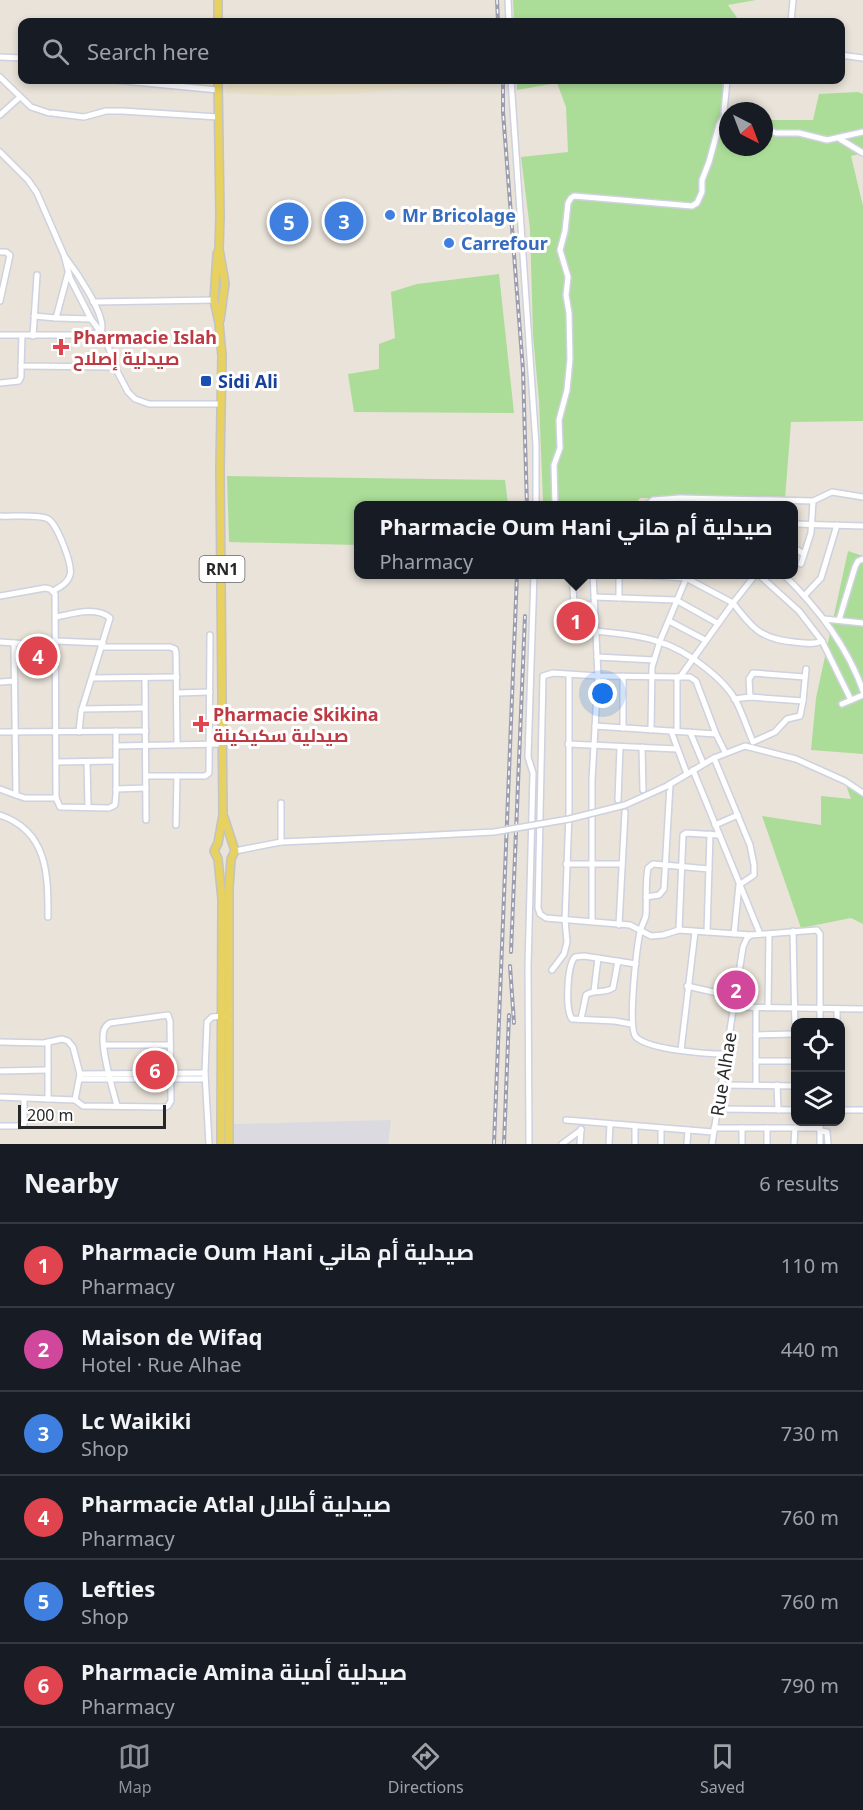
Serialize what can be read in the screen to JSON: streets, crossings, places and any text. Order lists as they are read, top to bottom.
{
  "streets": {
    "main road": ["RN1"],
    "street": ["Rue Alhae"]
  },
  "places": {
    "other": ["Mr Bricolage", "Carrefour"],
    "health": ["Pharmacie Islah صيدلية إصلاح", "Pharmacie Skikina صيدلية سكيكينة"],
    "transit": ["Sidi Ali"]
  },
  "scale_bar": "200 m",
  "north": "bottom right",
  "page": {
    "search": "Search here",
    "pins": [
      "3",
      "5",
      "1",
      "4",
      "2",
      "6"
    ],
    "popup": ["Pharmacie Oum Hani صيدلية أم هاني", "Pharmacy"],
    "scale": "200 m",
    "heading": ["Nearby", "6 results"],
    "list": [
      {
        "mark": "1",
        "name": "Pharmacie Oum Hani صيدلية أم هاني",
        "note": "Pharmacy",
        "value": "110 m"
      },
      {
        "mark": "2",
        "name": "Maison de Wifaq",
        "note": "Hotel · Rue Alhae",
        "value": "440 m"
      },
      {
        "mark": "3",
        "name": "Lc Waikiki",
        "note": "Shop",
        "value": "730 m"
      },
      {
        "mark": "4",
        "name": "Pharmacie Atlal صيدلية أطلال",
        "note": "Pharmacy",
        "value": "760 m"
      },
      {
        "mark": "5",
        "name": "Lefties",
        "note": "Shop",
        "value": "760 m"
      },
      {
        "mark": "6",
        "name": "Pharmacie Amina صيدلية أمينة",
        "note": "Pharmacy",
        "value": "790 m"
      }
    ],
    "nav": ["Map", "Directions", "Saved"]
  }
}
